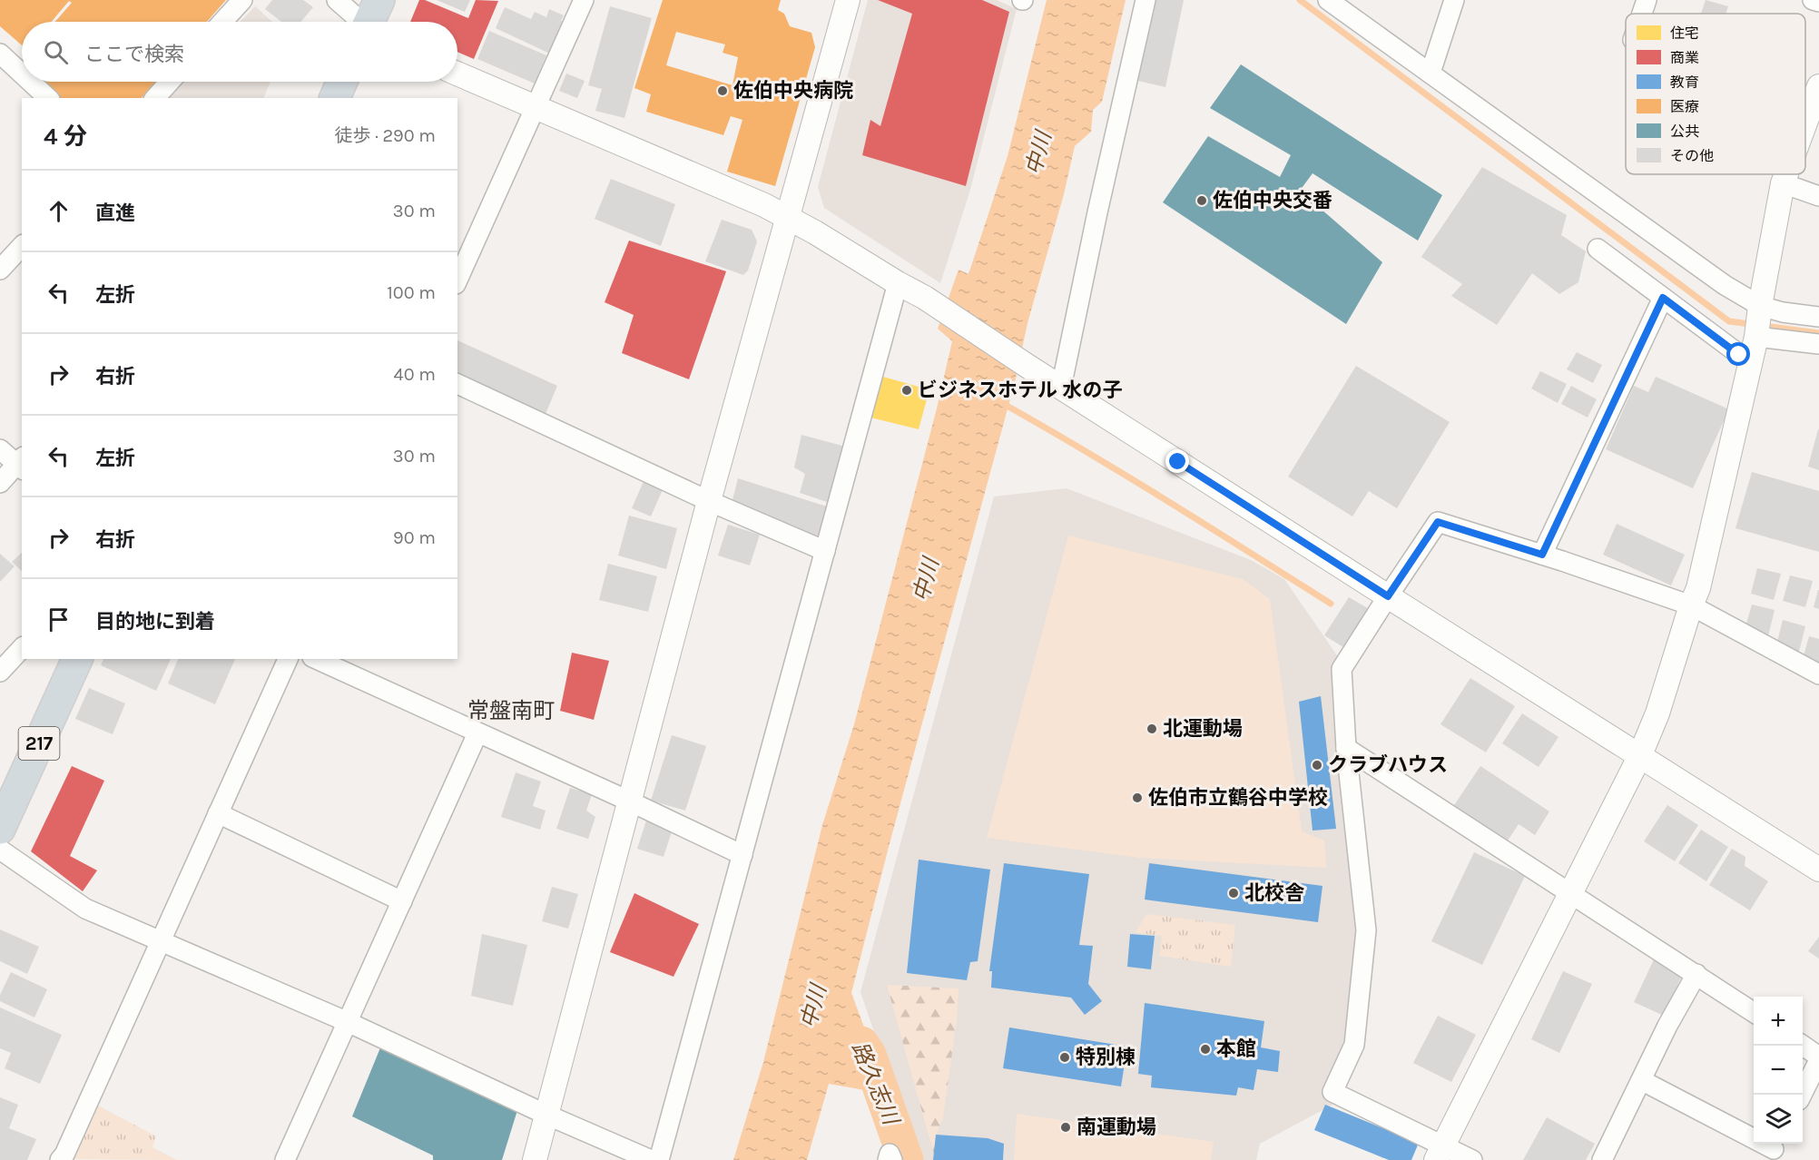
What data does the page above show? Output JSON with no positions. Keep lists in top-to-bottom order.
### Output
{
  "streets": {
    "highway": ["217"]
  },
  "districts": ["常盤南町"],
  "water": ["中川", "路久志川"],
  "places": [
    "佐伯中央病院",
    "佐伯中央交番",
    "ビジネスホテル 水の子",
    "北運動場",
    "クラブハウス",
    "佐伯市立鶴谷中学校",
    "北校舎",
    "本館",
    "特別棟",
    "南運動場"
  ],
  "legend": [
    "住宅",
    "商業",
    "教育",
    "医療",
    "公共",
    "その他"
  ],
  "page": {
    "search": "ここで検索",
    "heading": ["4 分", "徒歩 · 290 m"],
    "list": [
      ["直進", "30 m"],
      ["左折", "100 m"],
      ["右折", "40 m"],
      ["左折", "30 m"],
      ["右折", "90 m"],
      "目的地に到着"
    ],
    "map_buttons": ["+", "−"]
  }
}
